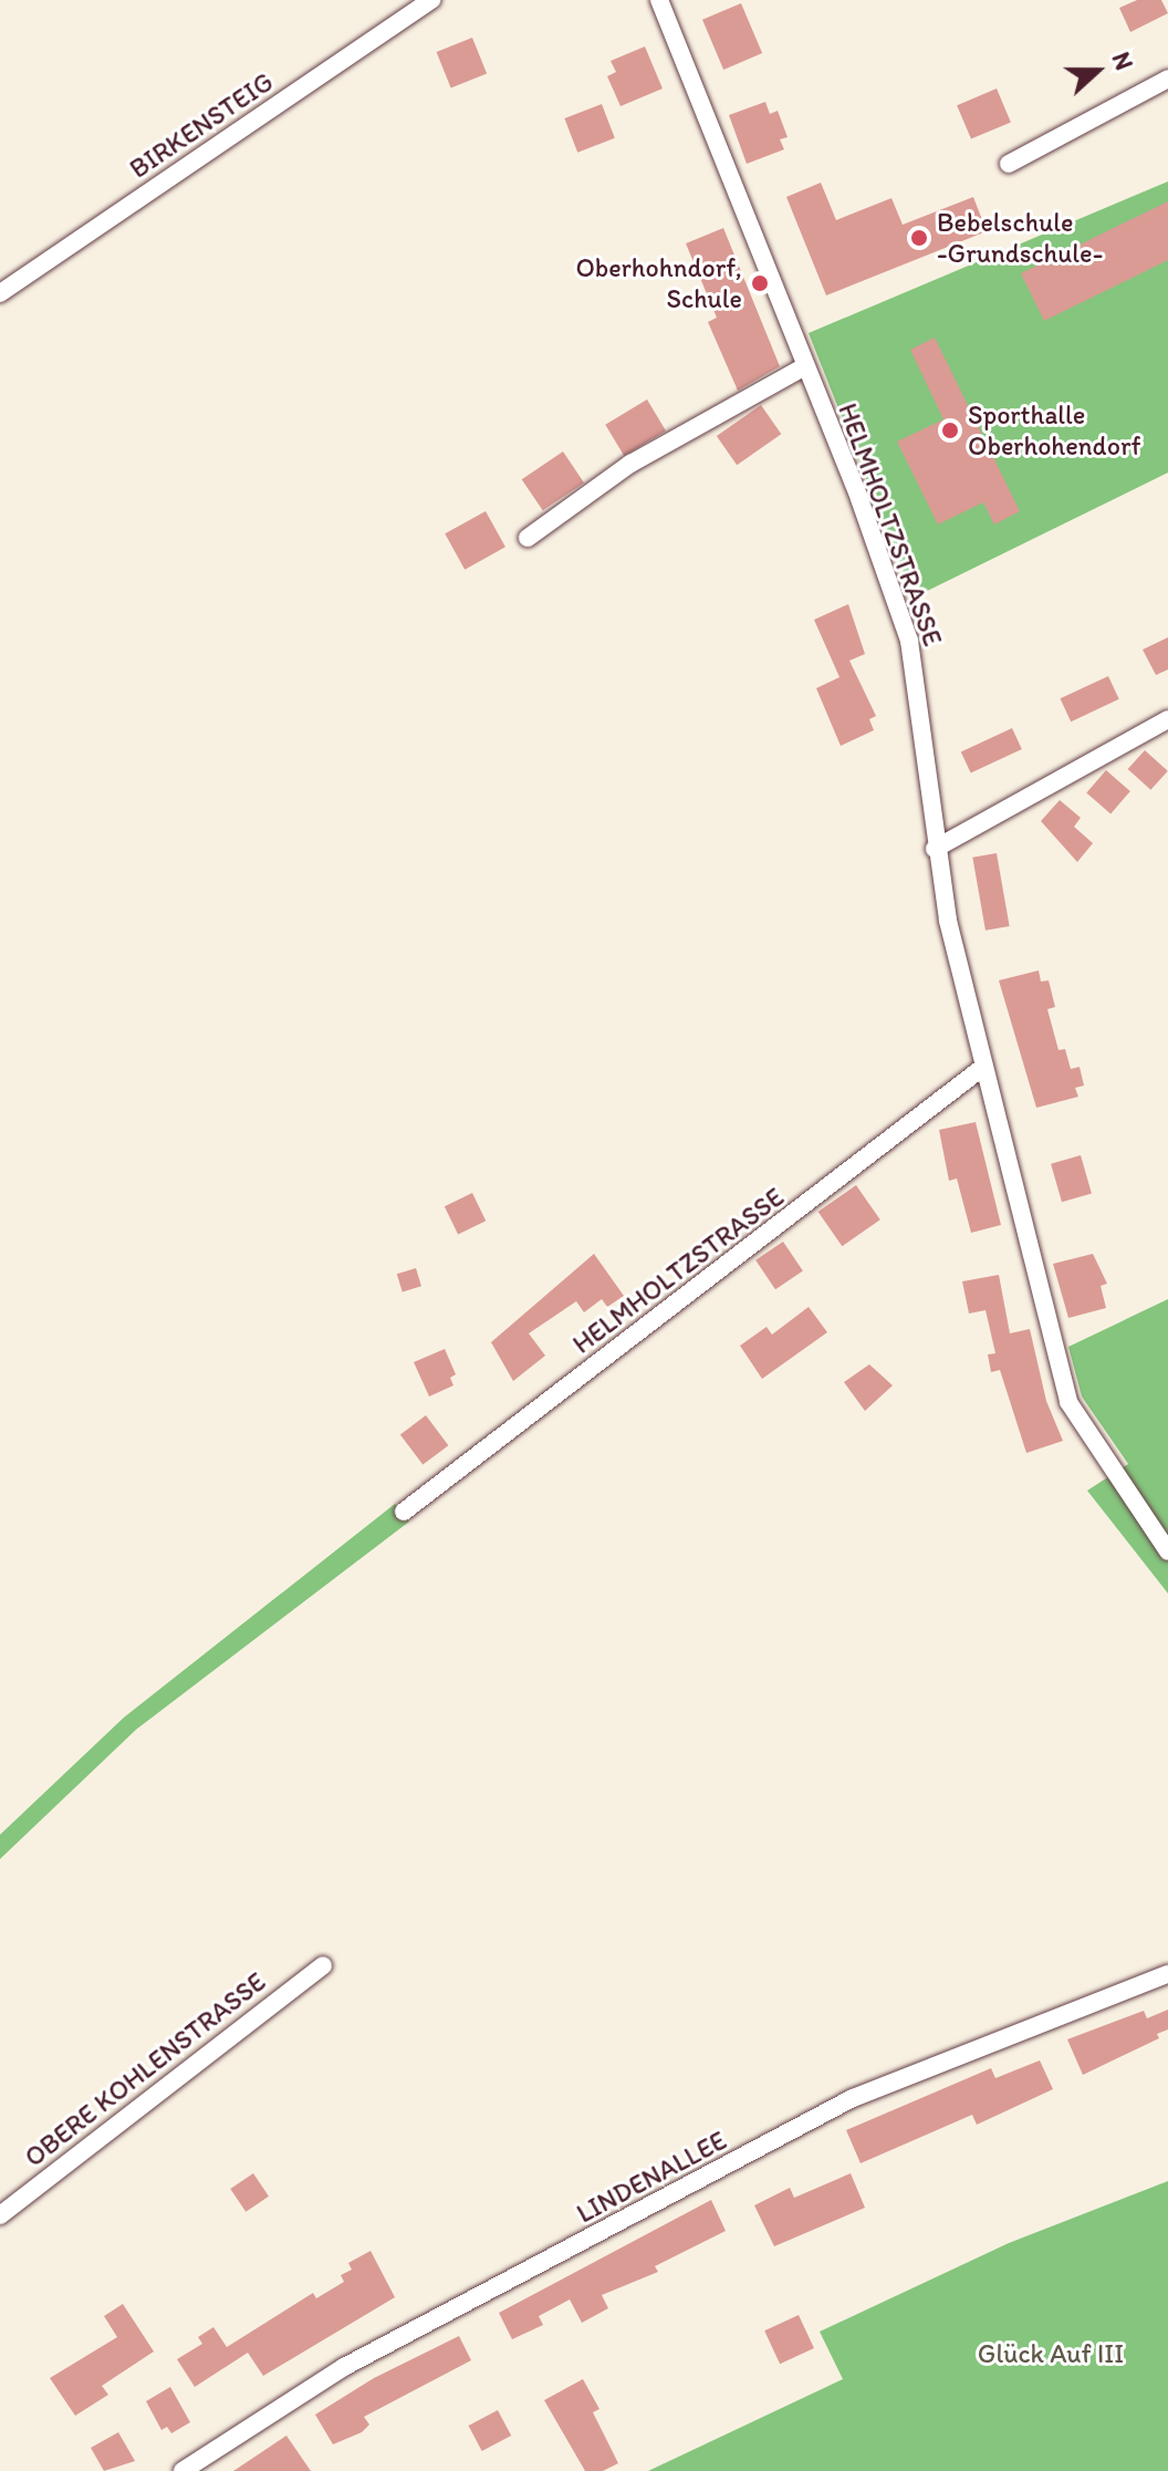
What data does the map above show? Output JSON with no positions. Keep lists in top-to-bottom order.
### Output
{
  "streets": {
    "street": [
      "BIRKENSTEIG",
      "HELMHOLTZSTRASSE",
      "OBERE KOHLENSTRASSE",
      "LINDENALLEE"
    ]
  },
  "parks": ["Glück Auf III"],
  "places": ["Bebelschule -Grundschule-", "Oberhohndorf, Schule", "Sporthalle Oberhohendorf"],
  "north": "right"
}
